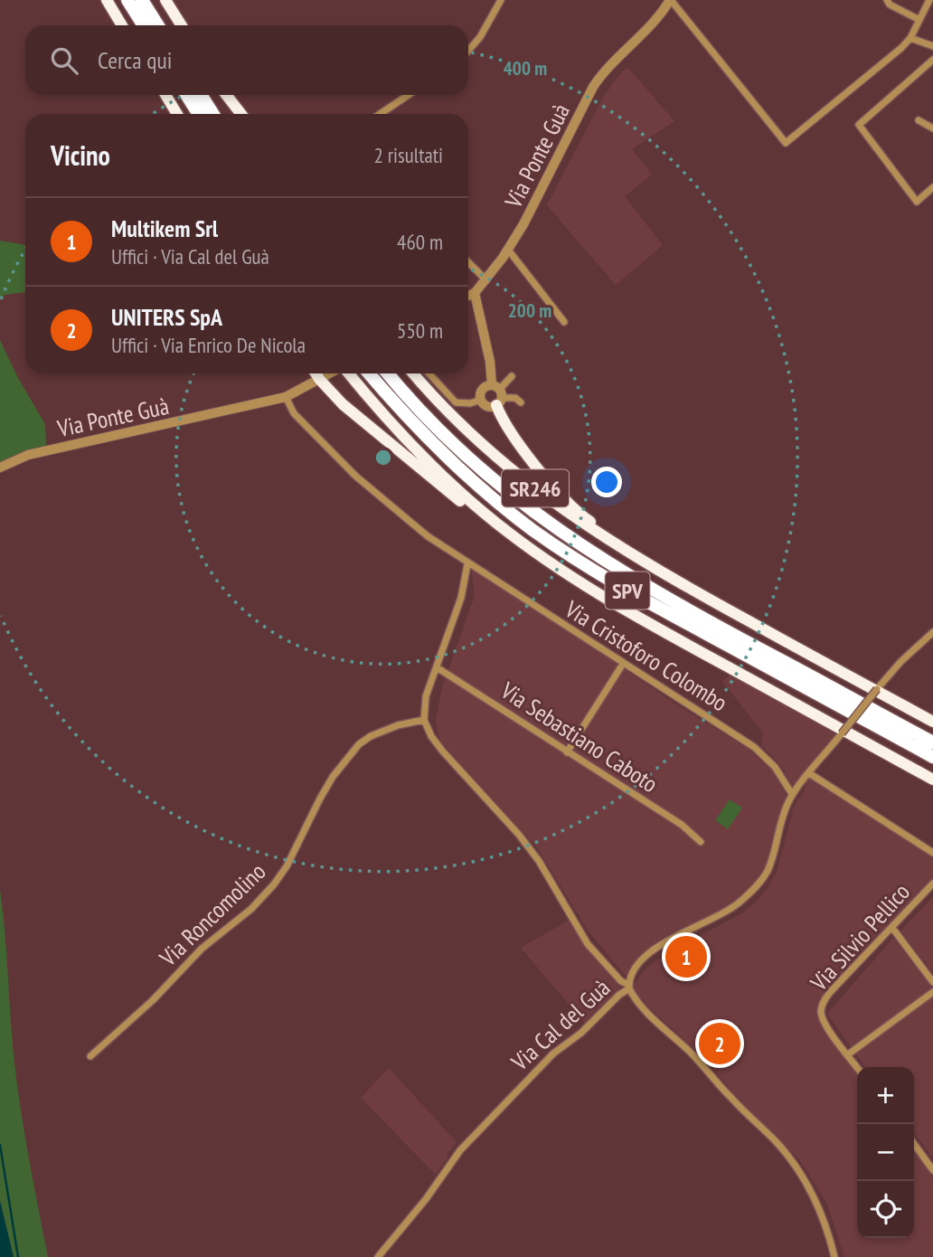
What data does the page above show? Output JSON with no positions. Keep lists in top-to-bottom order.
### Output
{
  "streets": {
    "highway": ["SR246", "SPV"],
    "street": [
      "Via Ponte Guà",
      "Via Cristoforo Colombo",
      "Via Sebastiano Caboto",
      "Via Roncomolino",
      "Via Silvio Pellico",
      "Via Cal del Guà"
    ]
  },
  "crossings": [
    ["Via Ponte Guà", "Via Cristoforo Colombo"],
    ["Via Cristoforo Colombo", "Via Cal del Guà"]
  ],
  "page": {
    "search": "Cerca qui",
    "heading": ["Vicino", "2 risultati"],
    "list": [
      {
        "mark": "1",
        "name": "Multikem Srl",
        "note": "Uffici · Via Cal del Guà",
        "value": "460 m"
      },
      {
        "mark": "2",
        "name": "UNITERS SpA",
        "note": "Uffici · Via Enrico De Nicola",
        "value": "550 m"
      }
    ],
    "pins": ["1", "2"],
    "map_buttons": ["+", "−"]
  },
  "rings": ["400 m", "200 m"]
}
